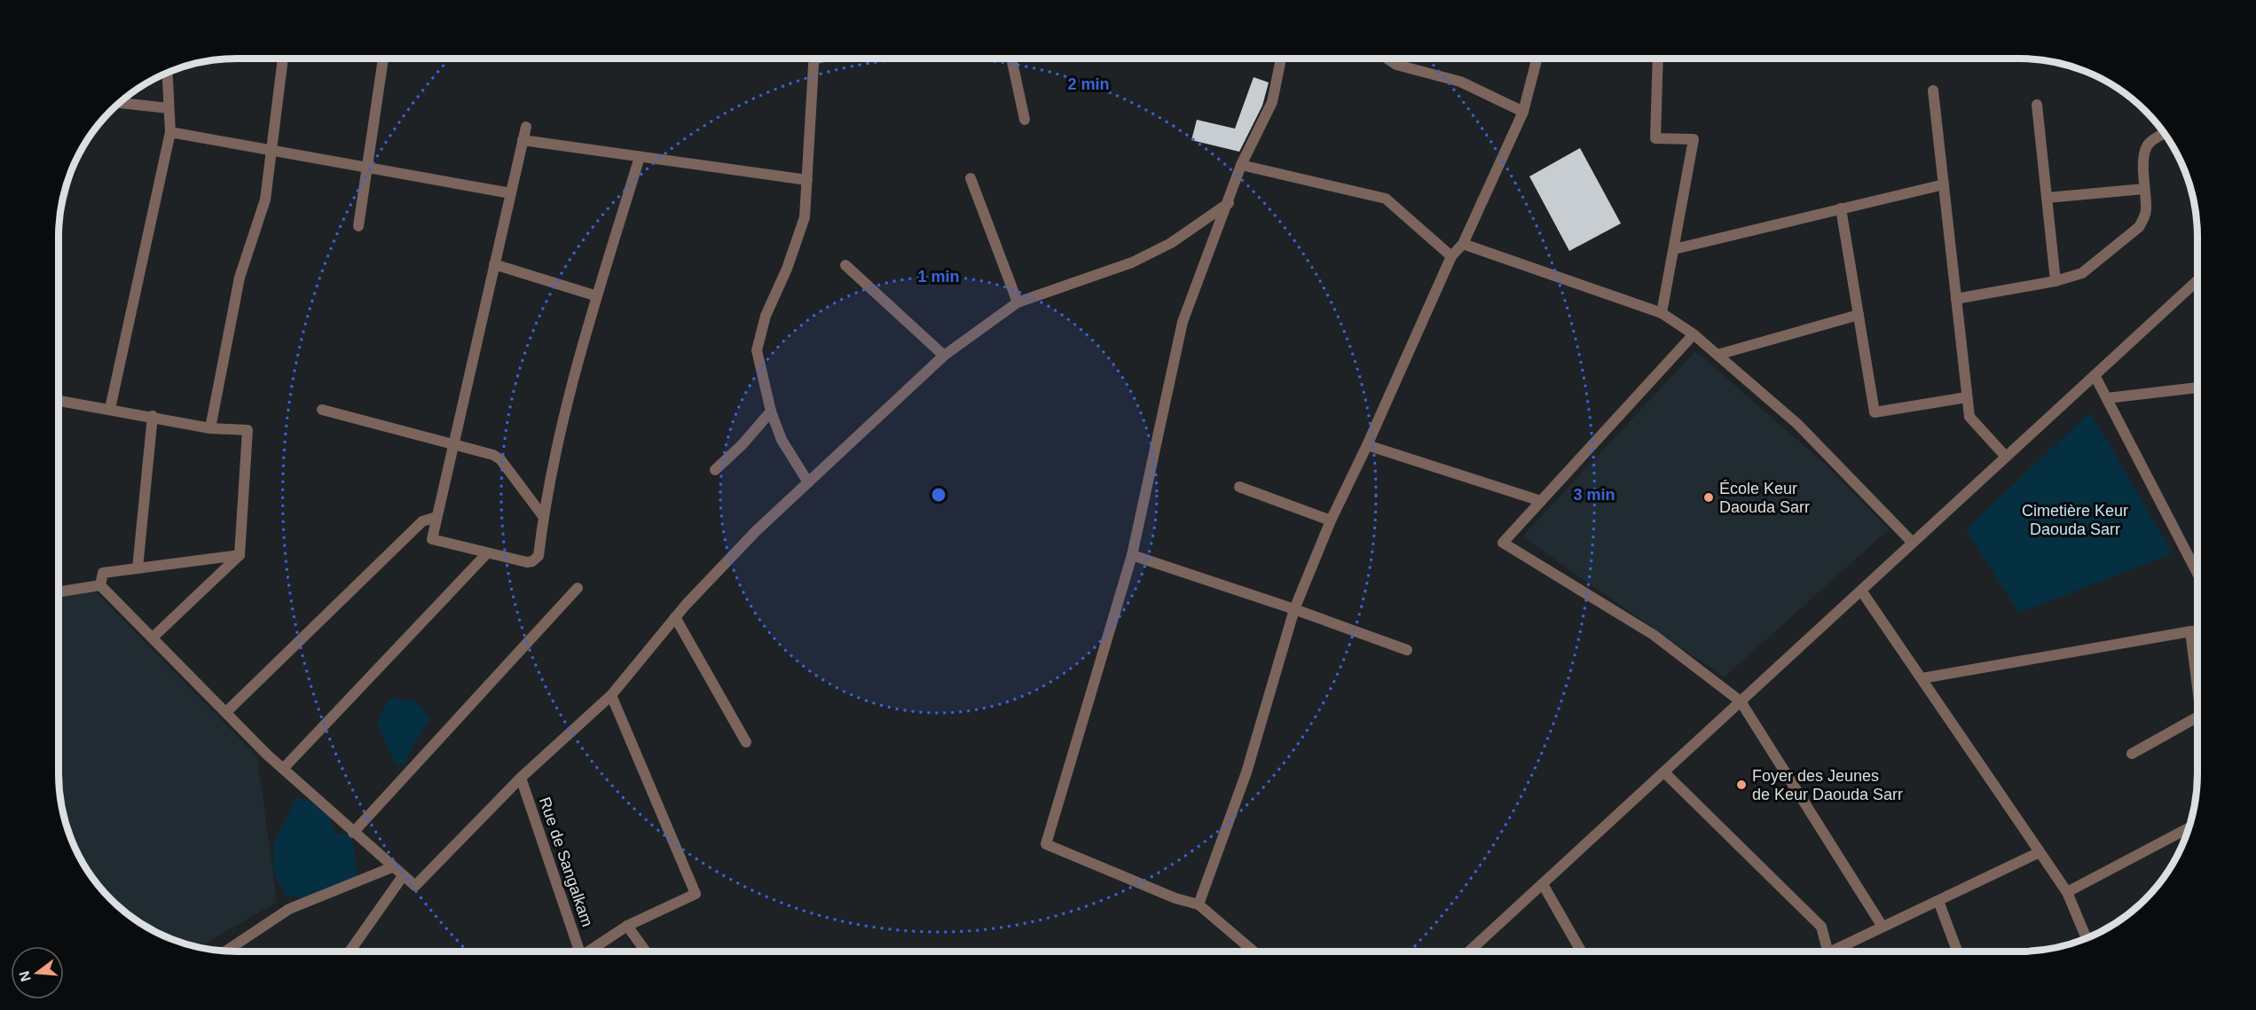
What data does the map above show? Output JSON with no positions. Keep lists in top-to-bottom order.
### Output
{
  "streets": {
    "street": ["Rue de Sangalkam"]
  },
  "parks": ["Cimetière Keur Daouda Sarr"],
  "places": ["École Keur Daouda Sarr", "Foyer des Jeunes de Keur Daouda Sarr"],
  "north": "left",
  "rings": ["2 min", "1 min", "3 min"]
}
